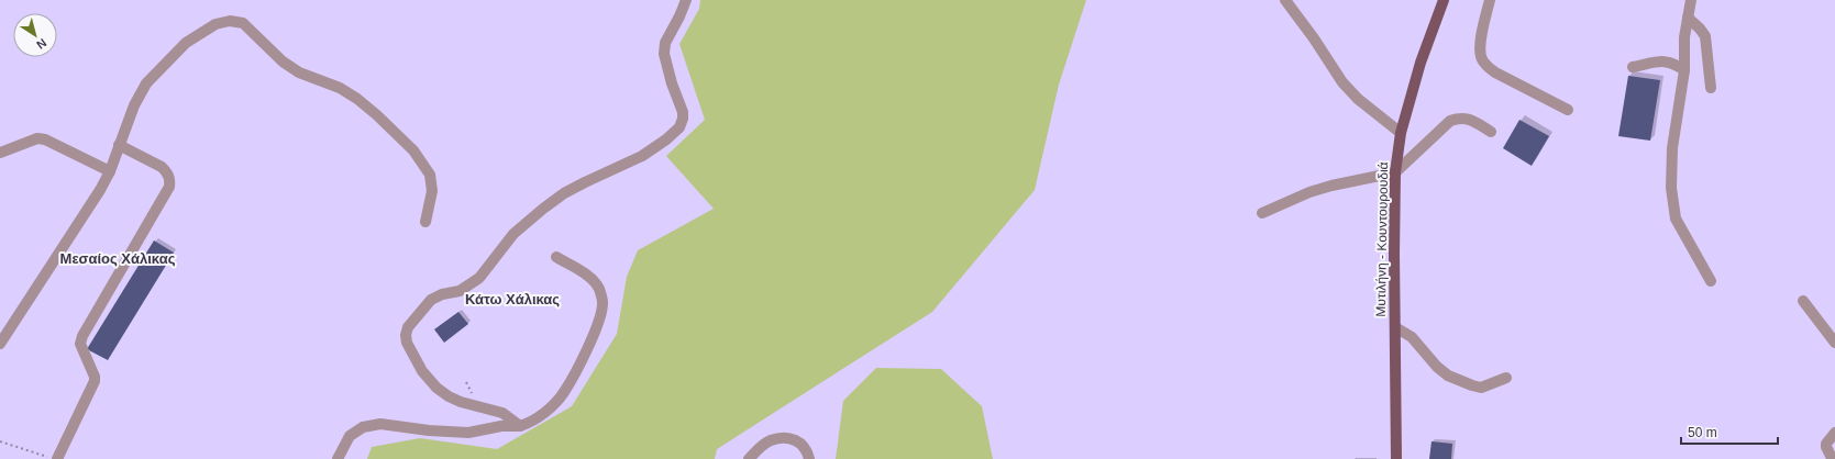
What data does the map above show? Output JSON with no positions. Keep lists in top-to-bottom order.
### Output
{
  "streets": {
    "main road": ["Μυτιλήνη - Κουντουρουδιά"]
  },
  "districts": ["Μεσαίος Χάλικας", "Κάτω Χάλικας"],
  "scale_bar": "50 m",
  "north": "bottom right"
}
